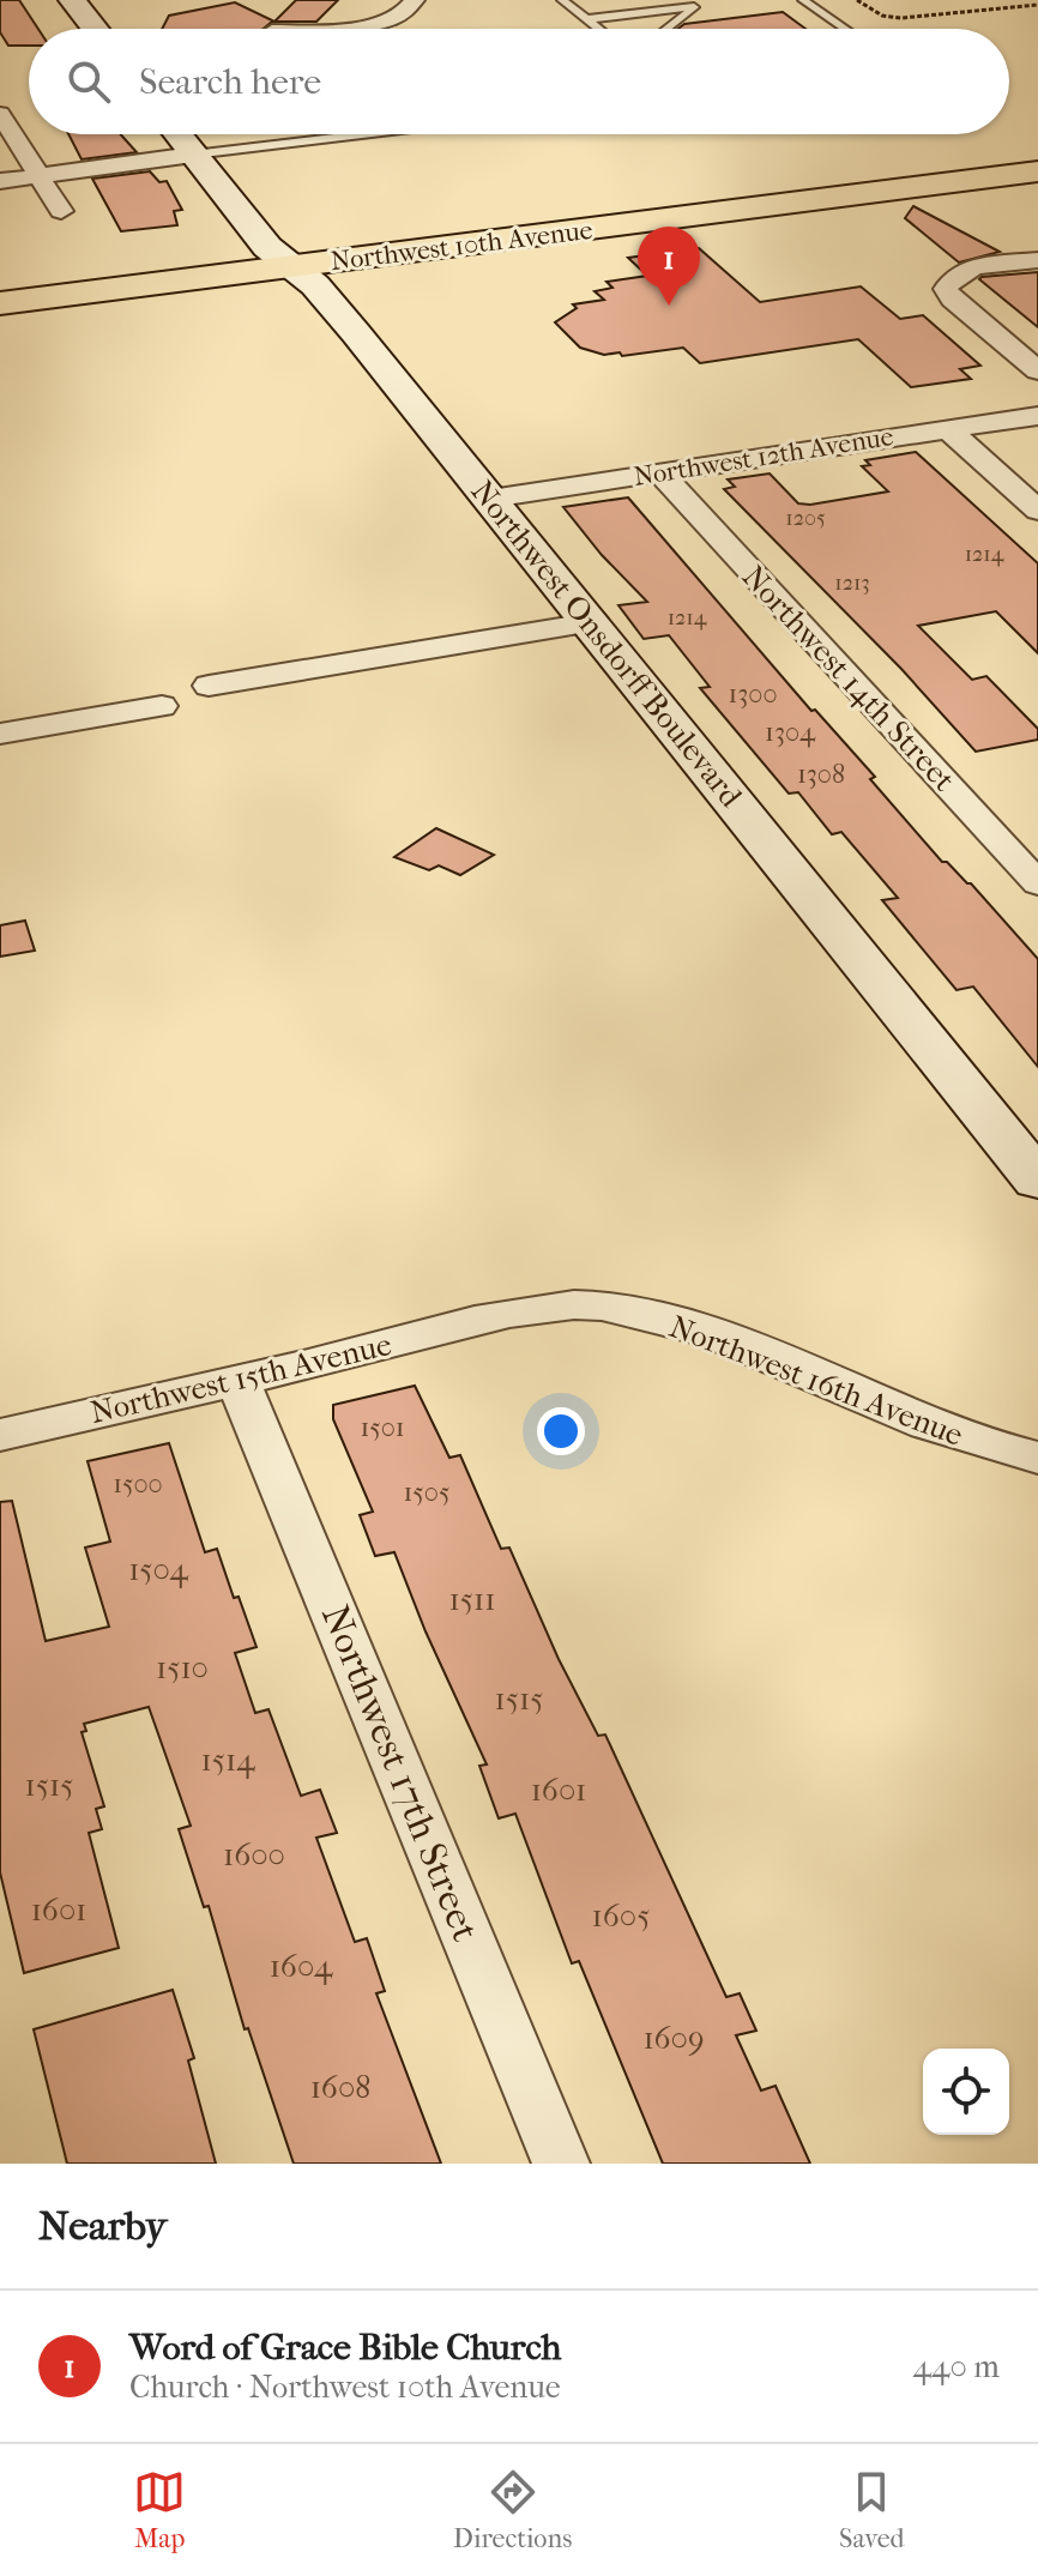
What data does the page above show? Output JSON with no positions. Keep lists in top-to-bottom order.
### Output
{
  "streets": {
    "main road": ["Northwest 10th Avenue"],
    "street": [
      "Northwest 12th Avenue",
      "Northwest Onsdorff Boulevard",
      "Northwest 14th Street",
      "Northwest 15th Avenue",
      "Northwest 16th Avenue",
      "Northwest 17th Street"
    ]
  },
  "crossings": [
    ["Northwest 10th Avenue", "Northwest Onsdorff Boulevard"],
    ["Northwest 12th Avenue", "Northwest Onsdorff Boulevard"],
    ["Northwest 12th Avenue", "Northwest 14th Street"],
    ["Northwest 15th Avenue", "Northwest 16th Avenue"],
    ["Northwest 15th Avenue", "Northwest 17th Street"]
  ],
  "house_numbers": [
    "1205",
    "1214",
    "1213",
    "1214",
    "1300",
    "1304",
    "1308",
    "1501",
    "1500",
    "1505",
    "1504",
    "1511",
    "1510",
    "1515",
    "1514",
    "1515",
    "1601",
    "1600",
    "1601",
    "1605",
    "1604",
    "1609",
    "1608"
  ],
  "page": {
    "search": "Search here",
    "pins": "1",
    "heading": "Nearby",
    "list": [
      {
        "mark": "1",
        "name": "Word of Grace Bible Church",
        "note": "Church · Northwest 10th Avenue",
        "value": "440 m"
      }
    ],
    "nav": ["Map", "Directions", "Saved"]
  }
}
